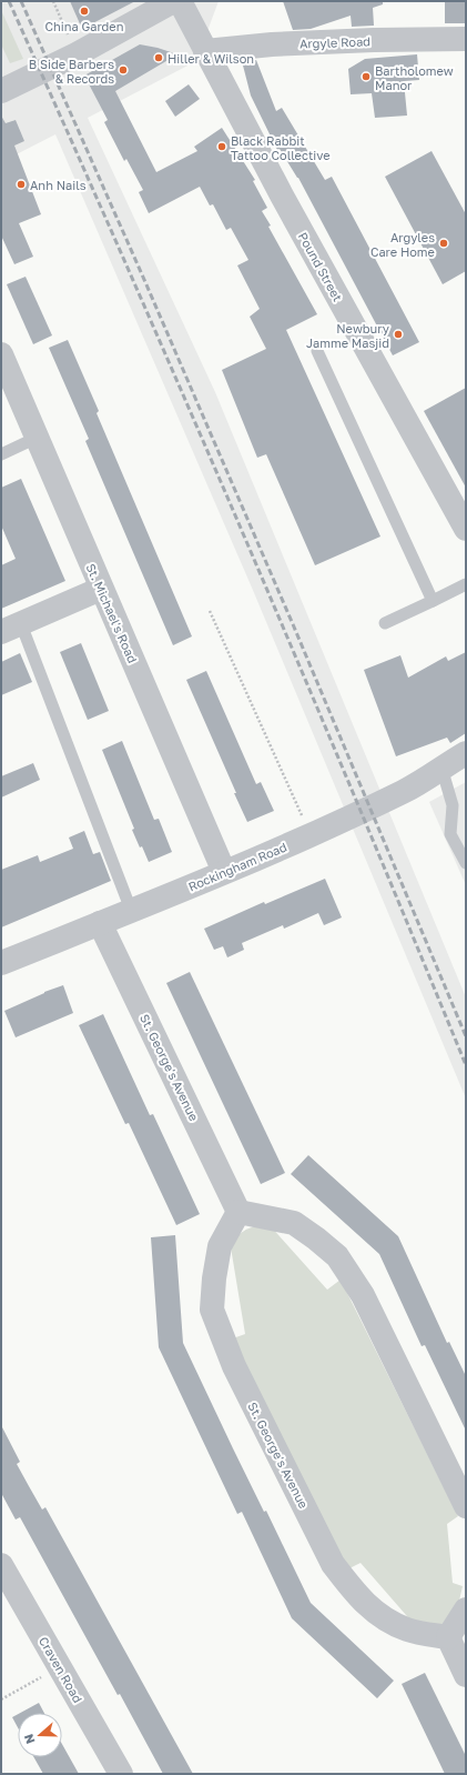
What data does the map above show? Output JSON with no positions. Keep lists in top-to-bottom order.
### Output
{
  "streets": {
    "street": [
      "Argyle Road",
      "Pound Street",
      "St. Michael's Road",
      "Rockingham Road",
      "St. George's Avenue",
      "Craven Road"
    ]
  },
  "crossings": [
    ["Argyle Road", "Pound Street"],
    ["St. Michael's Road", "Rockingham Road"],
    ["Rockingham Road", "St. George's Avenue"]
  ],
  "places": [
    "China Garden",
    "Hiller & Wilson",
    "B Side Barbers & Records",
    "Bartholomew Manor",
    "Black Rabbit Tattoo Collective",
    "Anh Nails",
    "Argyles Care Home",
    "Newbury Jamme Masjid"
  ],
  "north": "left"
}
